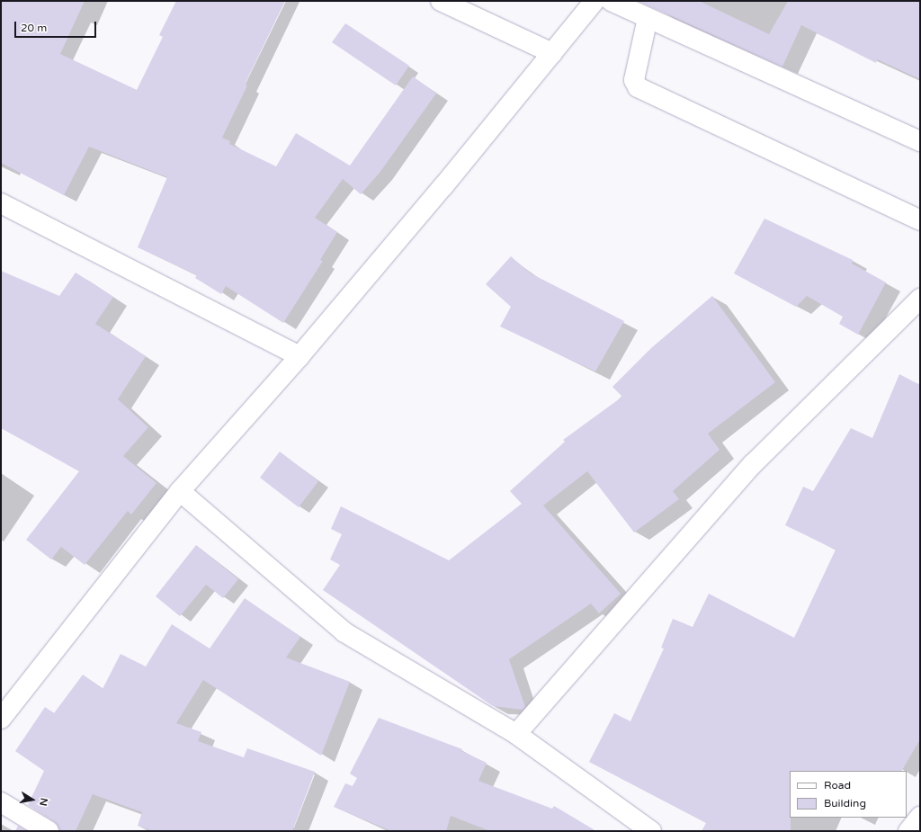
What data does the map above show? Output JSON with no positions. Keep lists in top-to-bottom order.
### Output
{
  "legend": ["Road", "Building"],
  "scale_bar": "20 m",
  "north": "right"
}
